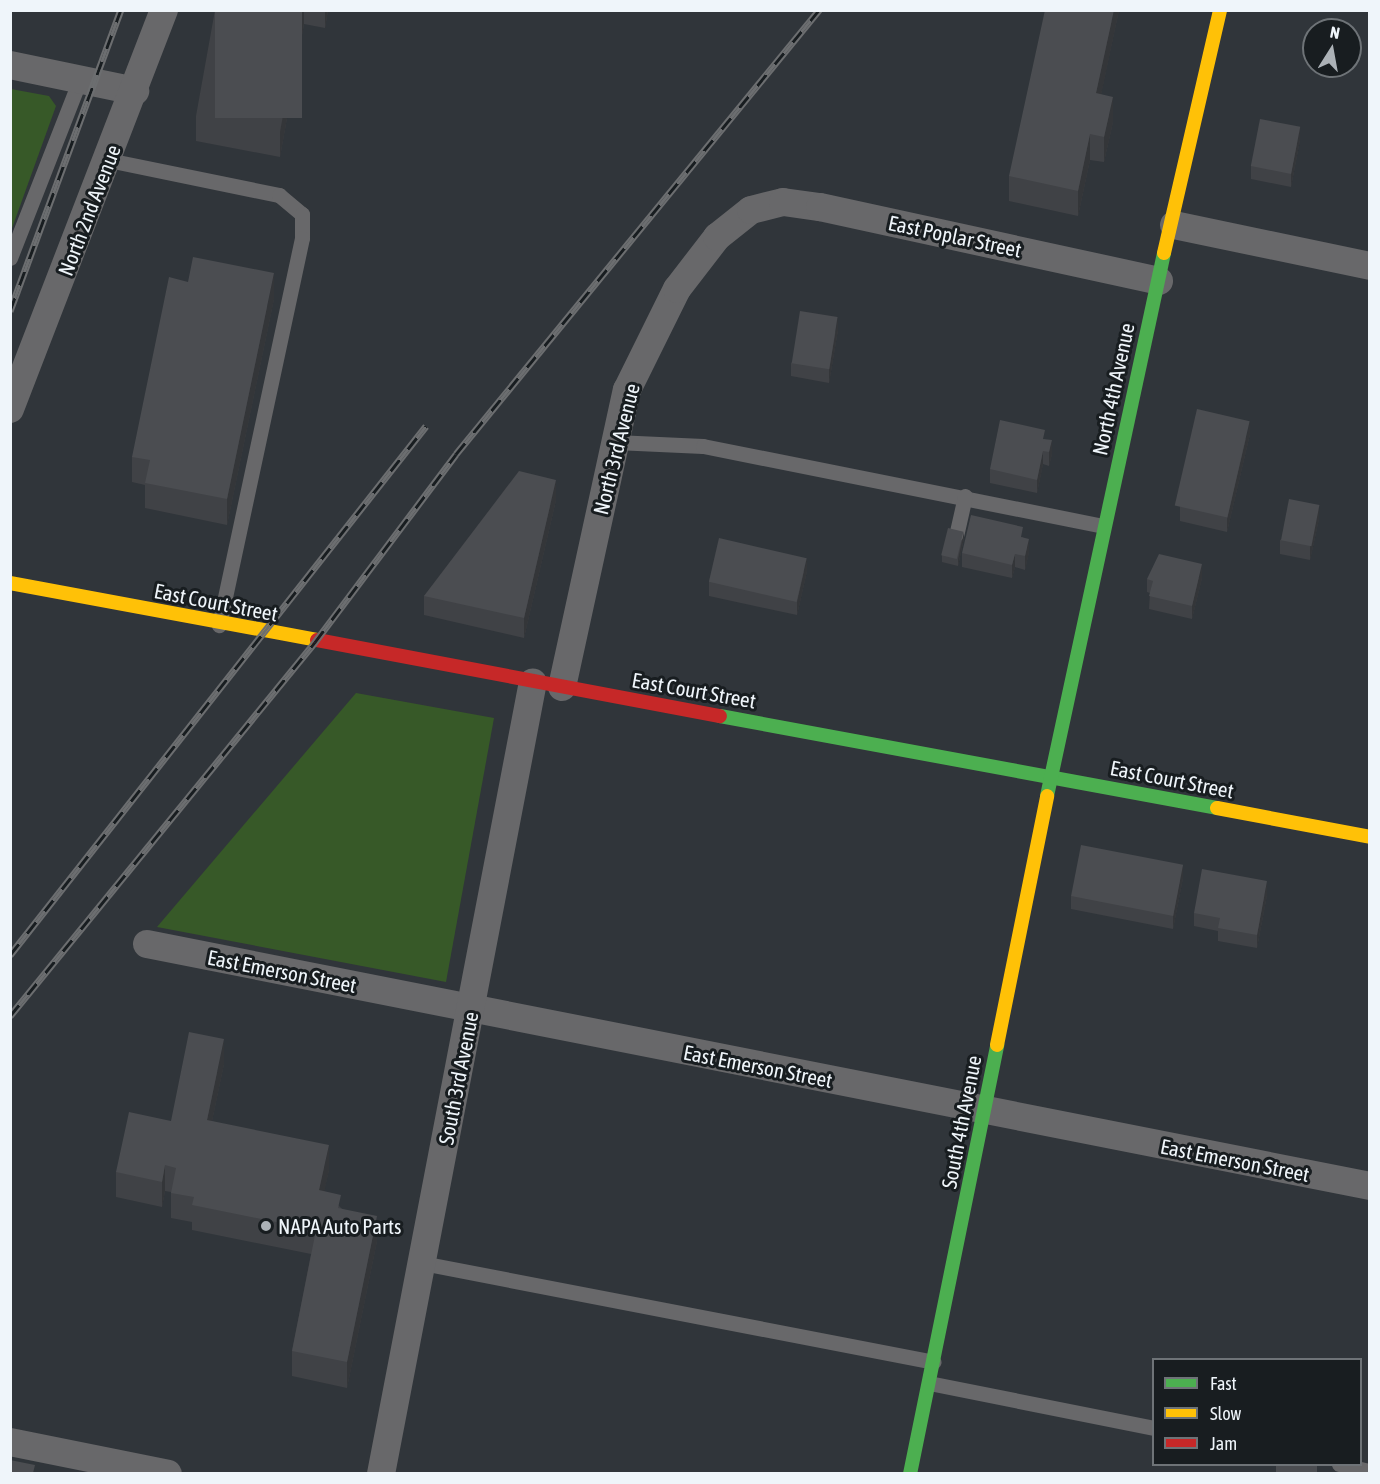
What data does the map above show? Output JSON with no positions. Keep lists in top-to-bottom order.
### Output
{
  "streets": {
    "street": [
      "North 2nd Avenue",
      "East Poplar Street",
      "North 4th Avenue",
      "North 3rd Avenue",
      "East Court Street",
      "East Emerson Street",
      "South 3rd Avenue",
      "South 4th Avenue"
    ]
  },
  "crossings": [
    ["East Poplar Street", "North 4th Avenue"],
    ["East Poplar Street", "North 3rd Avenue"],
    ["North 4th Avenue", "East Court Street"],
    ["North 4th Avenue", "South 4th Avenue"],
    ["North 3rd Avenue", "East Court Street"],
    ["East Court Street", "South 3rd Avenue"],
    ["East Court Street", "South 4th Avenue"],
    ["East Emerson Street", "South 3rd Avenue"],
    ["East Emerson Street", "South 4th Avenue"]
  ],
  "places": ["NAPA Auto Parts"],
  "legend": ["Fast", "Slow", "Jam"],
  "north": "top"
}
